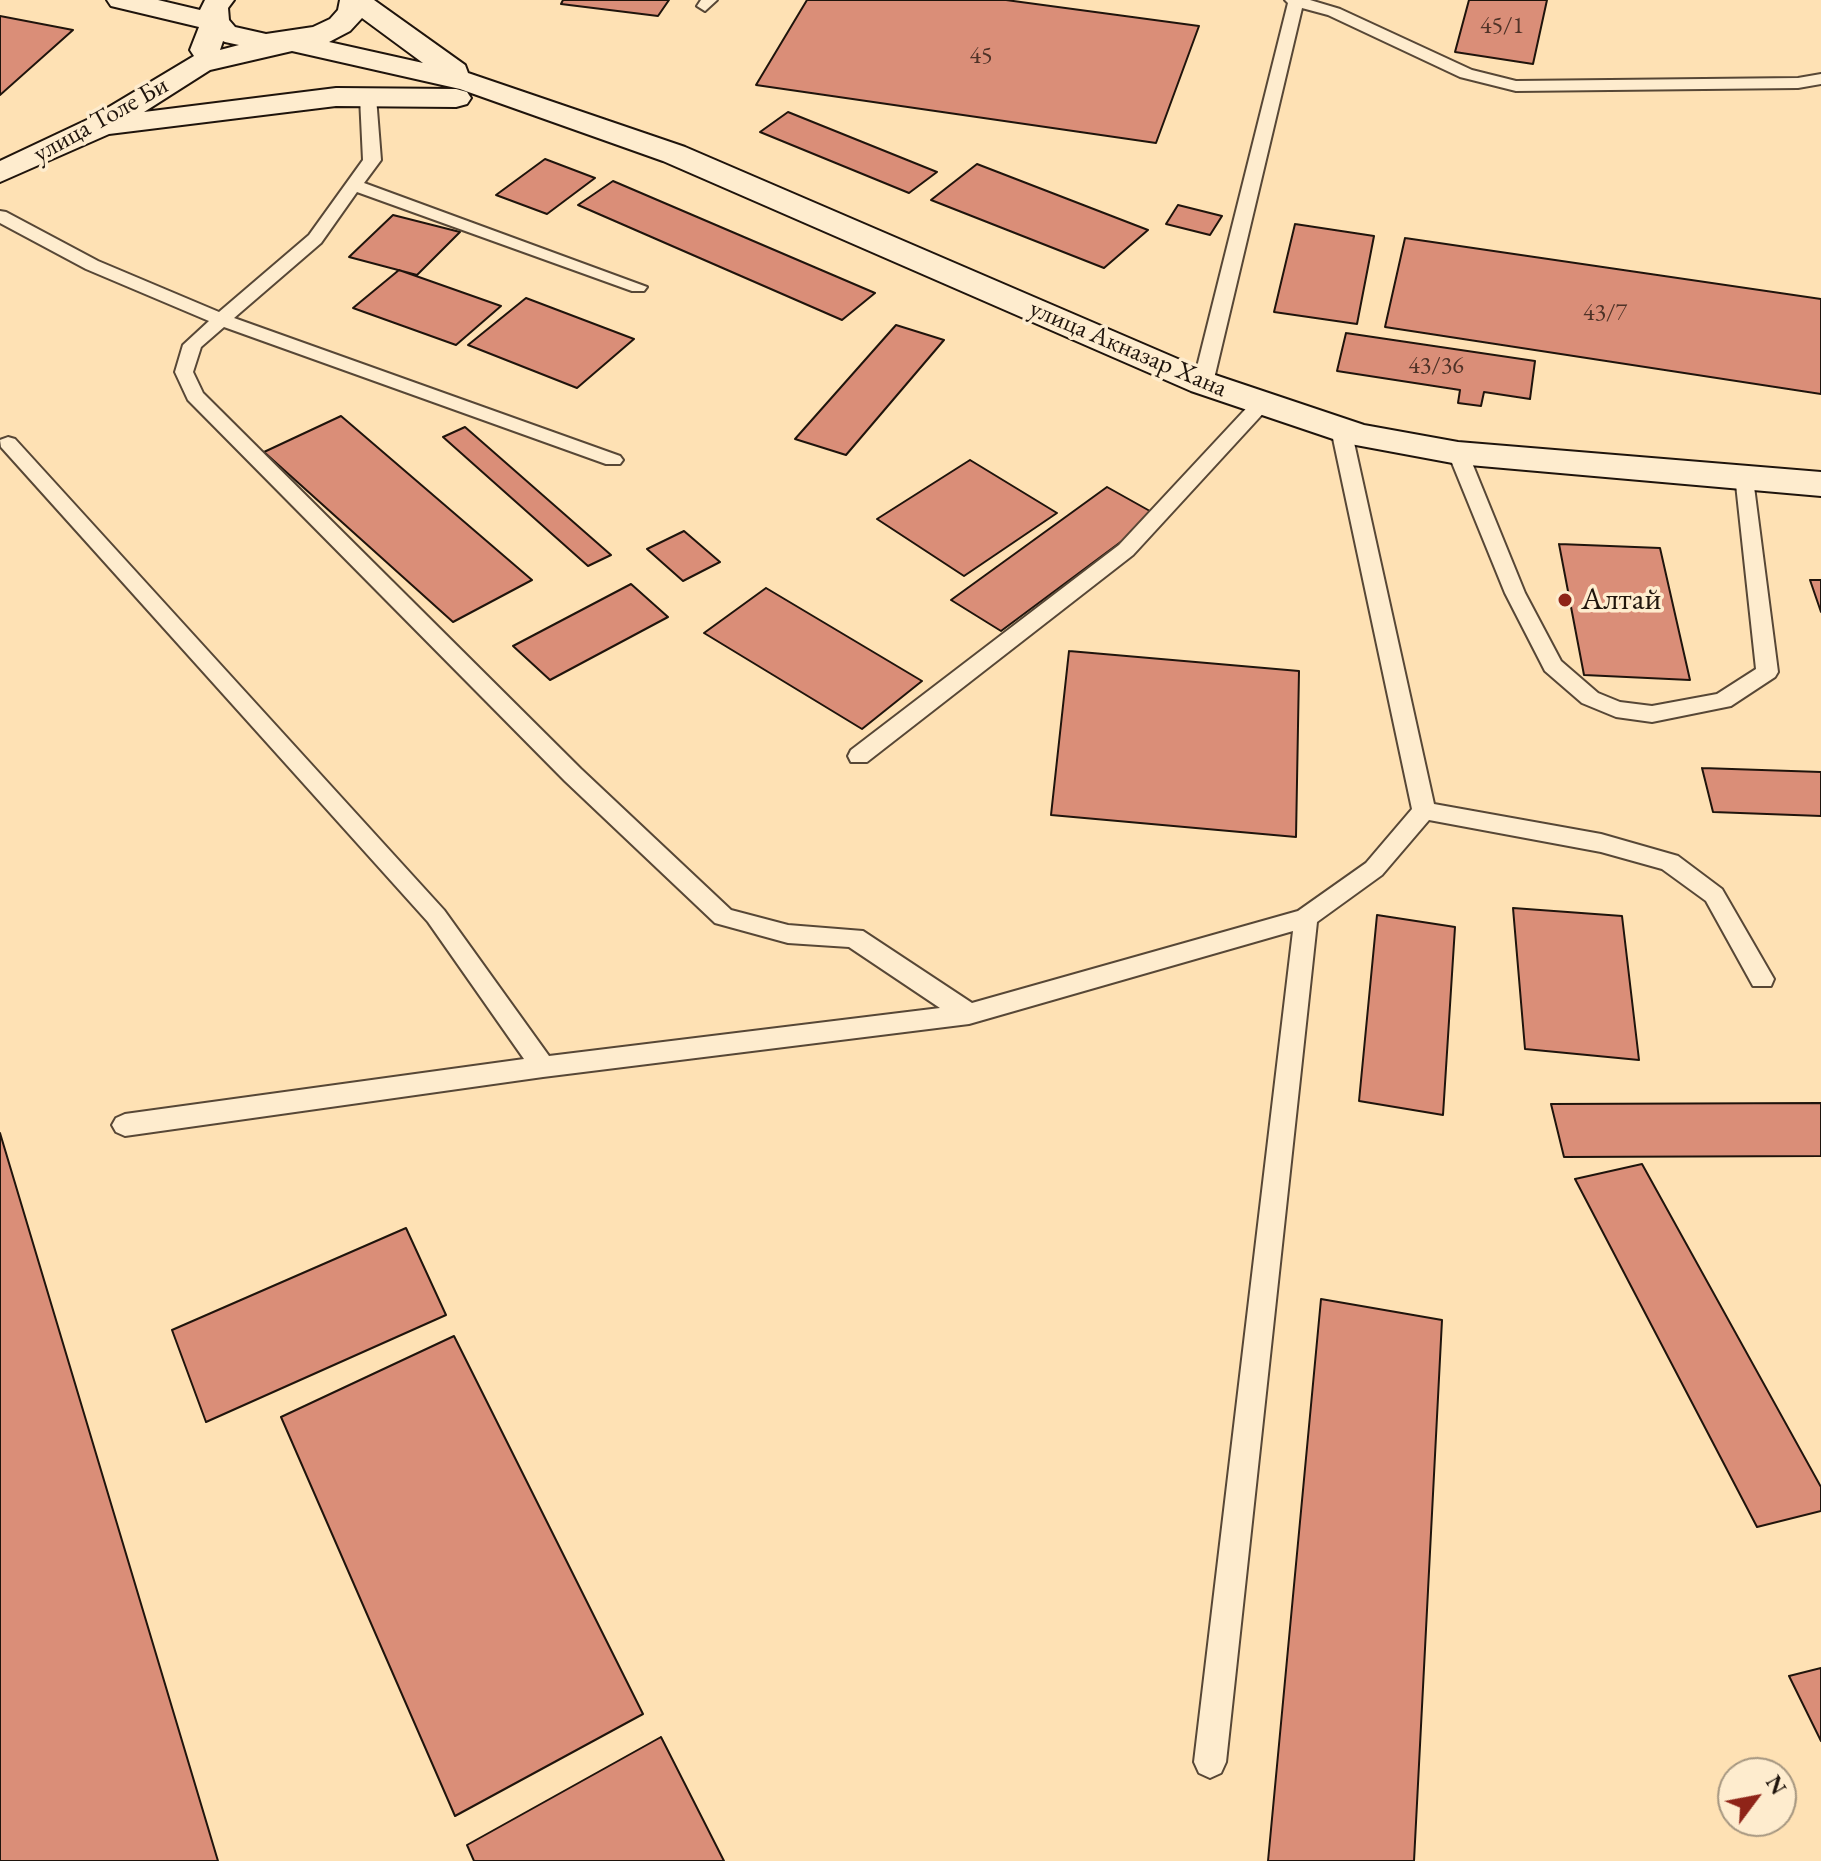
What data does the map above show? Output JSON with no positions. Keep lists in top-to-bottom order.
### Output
{
  "streets": {
    "main road": ["улица Толе Би", "улица Акназар Хана"]
  },
  "crossings": [
    ["улица Толе Би", "улица Акназар Хана"]
  ],
  "places": ["Алтай"],
  "house_numbers": [
    "45/1",
    "45",
    "43/7",
    "43/36"
  ],
  "north": "top right"
}
